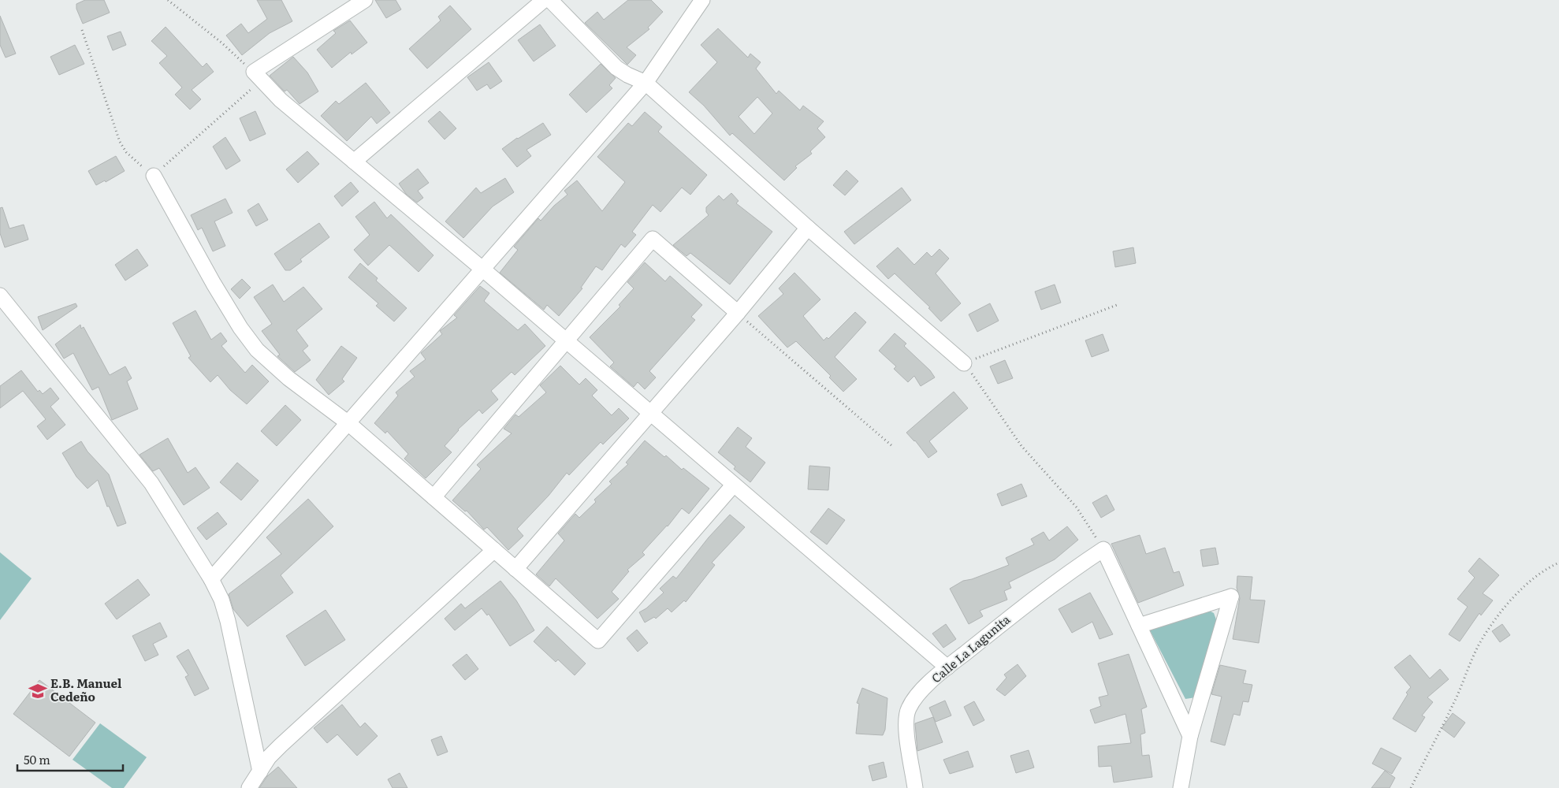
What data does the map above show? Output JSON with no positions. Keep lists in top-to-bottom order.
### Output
{
  "streets": {
    "street": ["Calle La Lagunita"]
  },
  "places": {
    "school or university": ["E.B. Manuel Cedeño"]
  },
  "scale_bar": "50 m"
}
